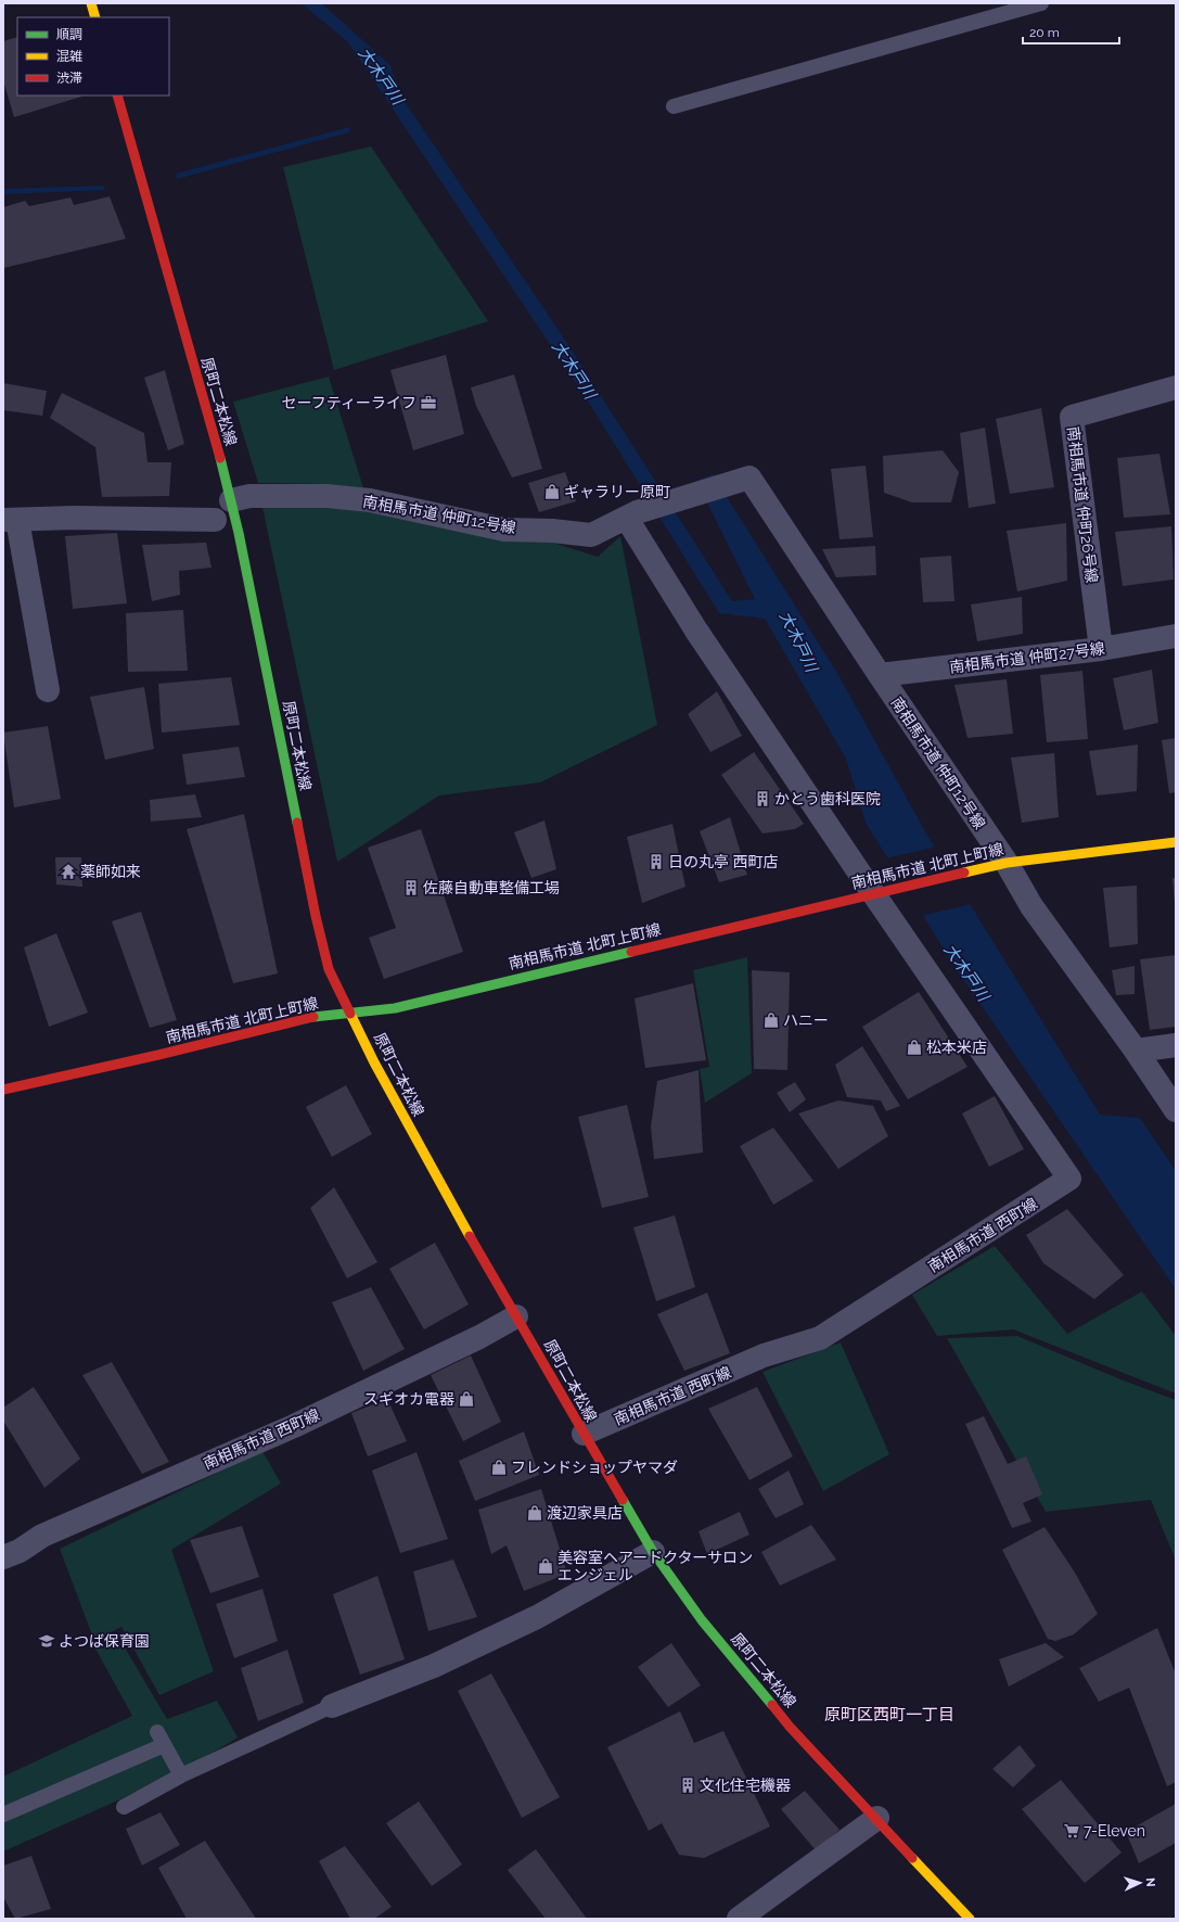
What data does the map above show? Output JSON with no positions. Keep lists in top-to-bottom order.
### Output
{
  "streets": {
    "main road": ["原町二本松線", "南相馬市道 北町上町線"],
    "street": [
      "南相馬市道 仲町26号線",
      "南相馬市道 仲町12号線",
      "南相馬市道 仲町27号線",
      "南相馬市道 西町線"
    ]
  },
  "crossings": [
    ["原町二本松線", "南相馬市道 仲町12号線"],
    ["原町二本松線", "南相馬市道 北町上町線"],
    ["原町二本松線", "南相馬市道 西町線"],
    ["南相馬市道 仲町26号線", "南相馬市道 仲町27号線"],
    ["南相馬市道 仲町12号線", "南相馬市道 仲町27号線"],
    ["南相馬市道 仲町12号線", "南相馬市道 北町上町線"],
    ["南相馬市道 北町上町線", "南相馬市道 西町線"]
  ],
  "districts": ["原町区西町一丁目"],
  "water": ["大木戸川"],
  "places": {
    "office": ["セーフティーライフ"],
    "shop": [
      "ギャラリー原町",
      "ハニー",
      "松本米店",
      "スギオカ電器",
      "フレンドショップヤマダ",
      "渡辺家具店",
      "美容室ヘアードクターサロン エンジェル"
    ],
    "building": [
      "かとう歯科医院",
      "日の丸亭 西町店",
      "佐藤自動車整備工場",
      "文化住宅機器"
    ],
    "temple": ["薬師如来"],
    "school or university": ["よつば保育園"],
    "supermarket": ["7-Eleven"]
  },
  "legend": ["順調", "混雑", "渋滞"],
  "scale_bar": "20 m",
  "north": "right"
}
